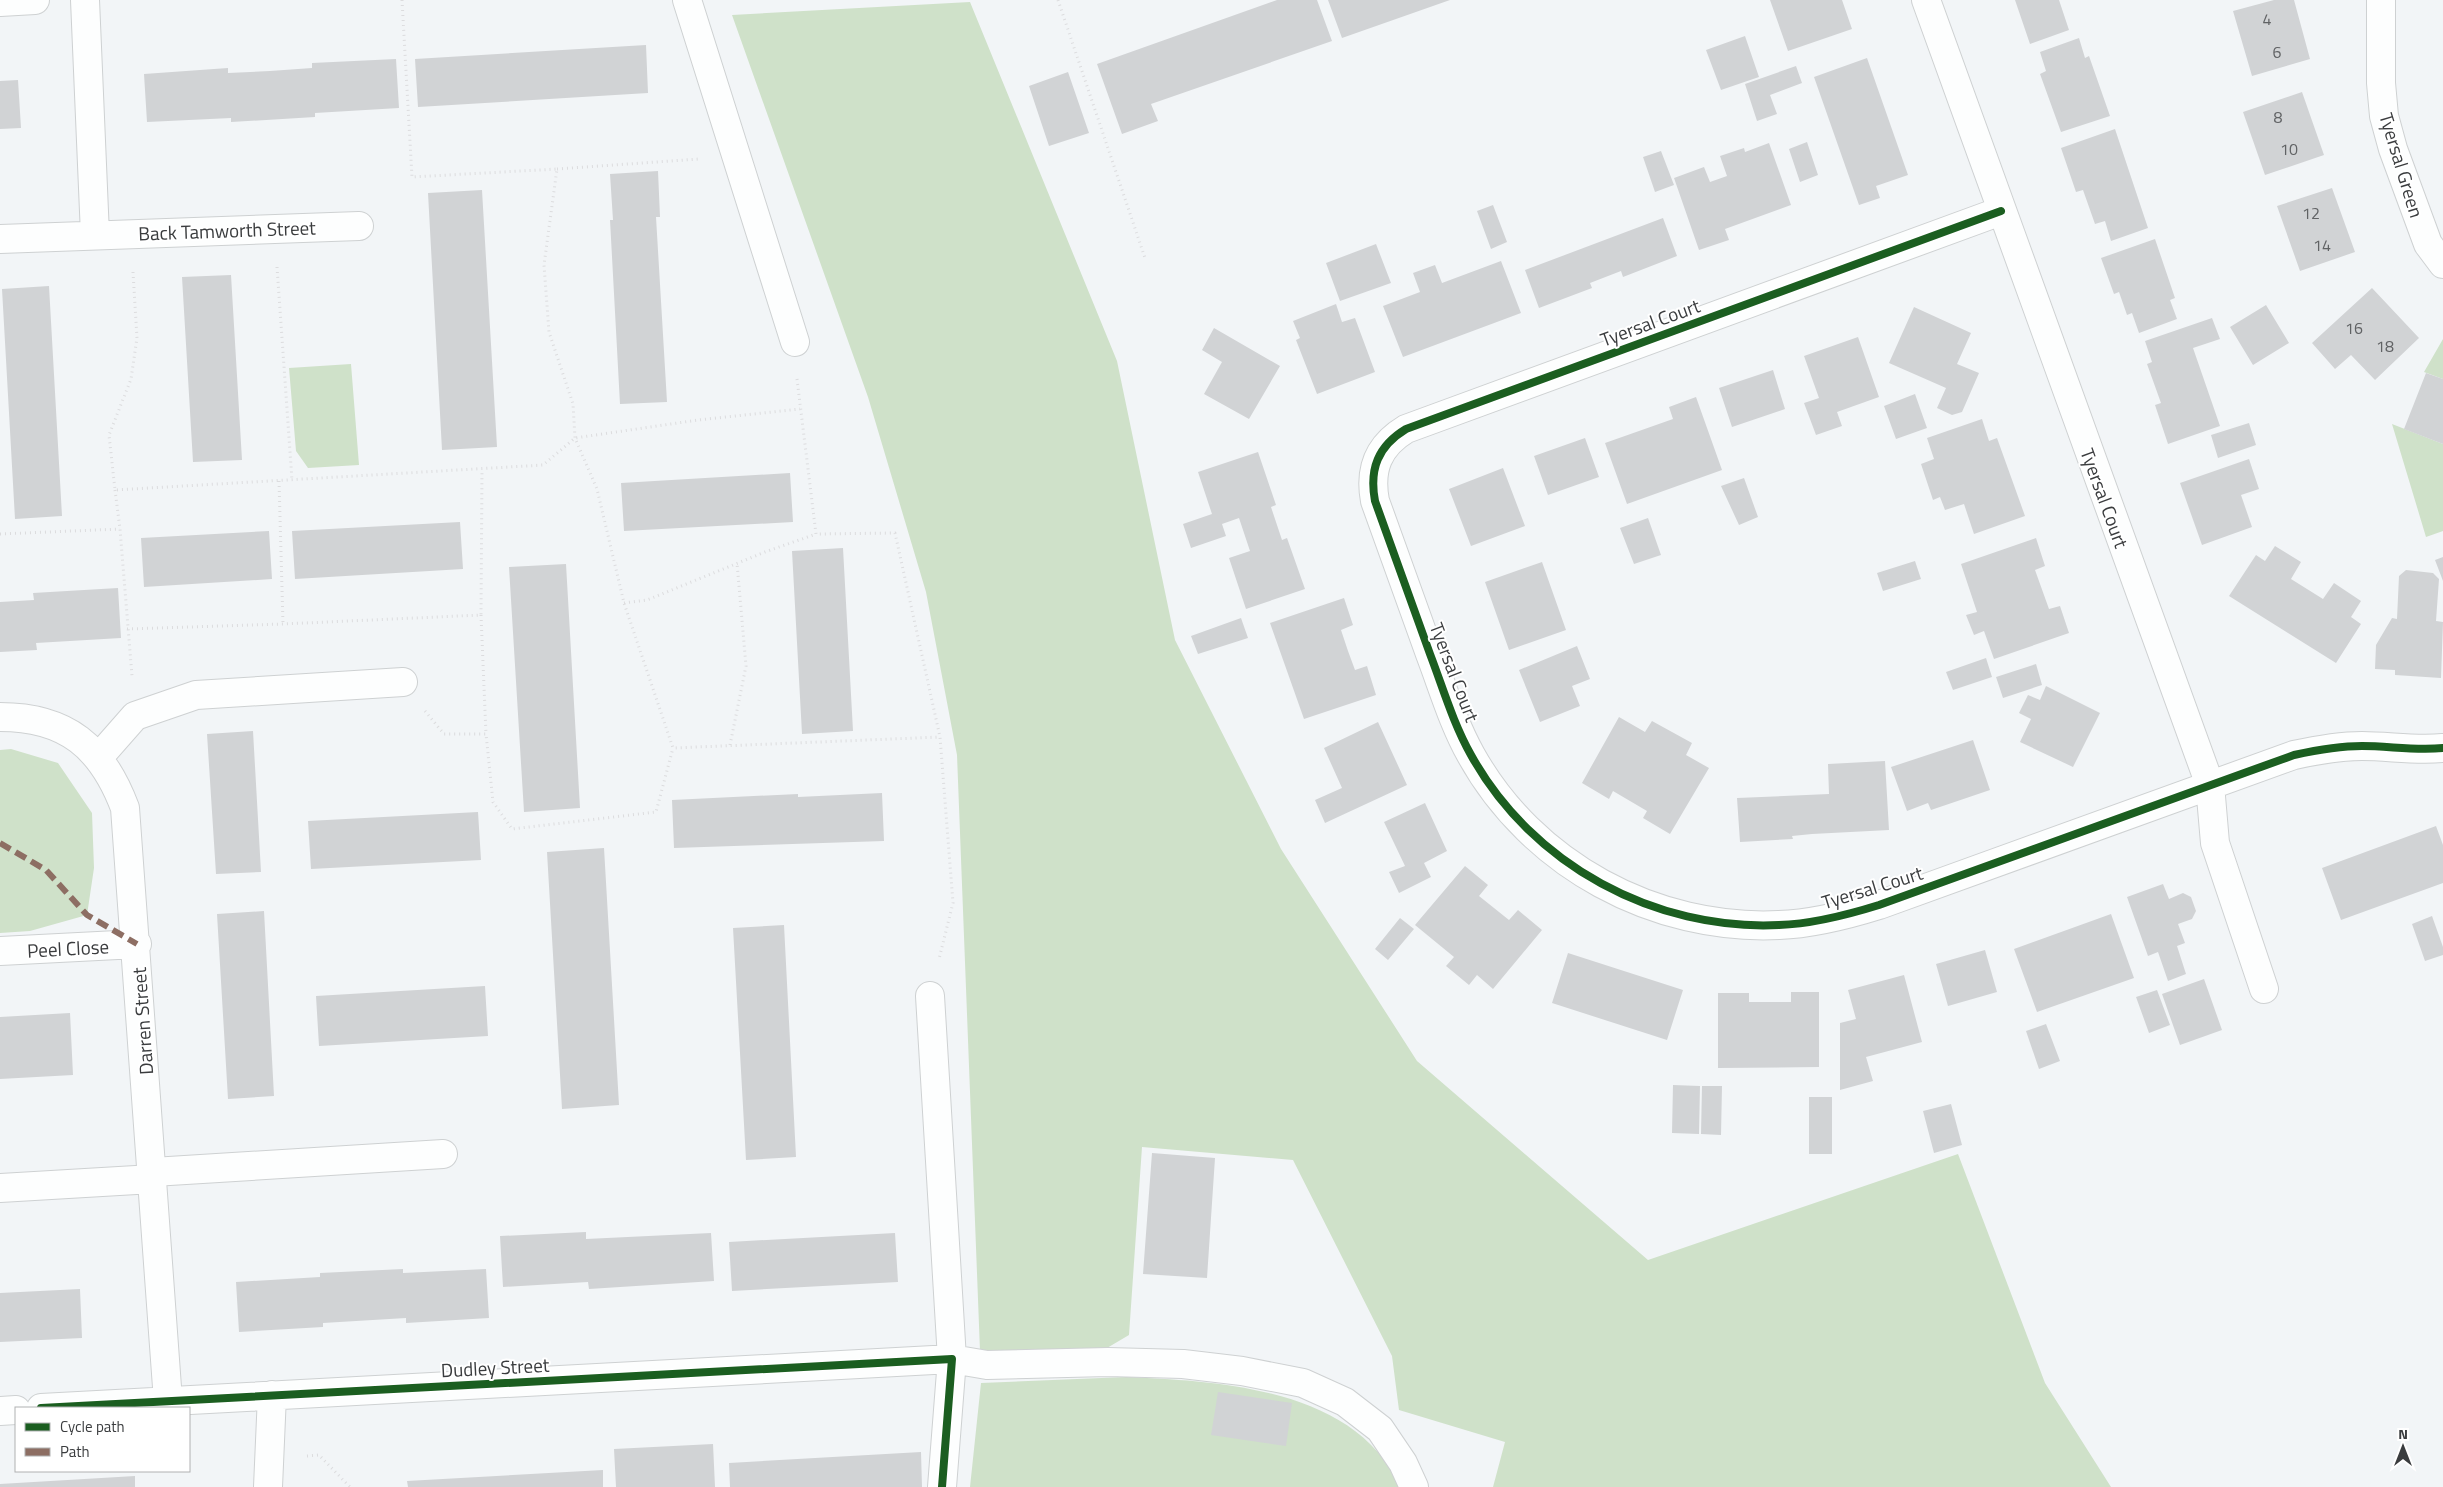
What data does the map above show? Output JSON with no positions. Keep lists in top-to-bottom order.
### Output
{
  "streets": {
    "street": [
      "Tyersal Green",
      "Back Tamworth Street",
      "Tyersal Court",
      "Peel Close",
      "Darren Street",
      "Dudley Street"
    ]
  },
  "crossings": [
    ["Peel Close", "Darren Street"],
    ["Darren Street", "Dudley Street"]
  ],
  "house_numbers": [
    "4",
    "6",
    "8",
    "10",
    "12",
    "14",
    "16",
    "18"
  ],
  "legend": ["Cycle path", "Path"],
  "north": "top"
}
